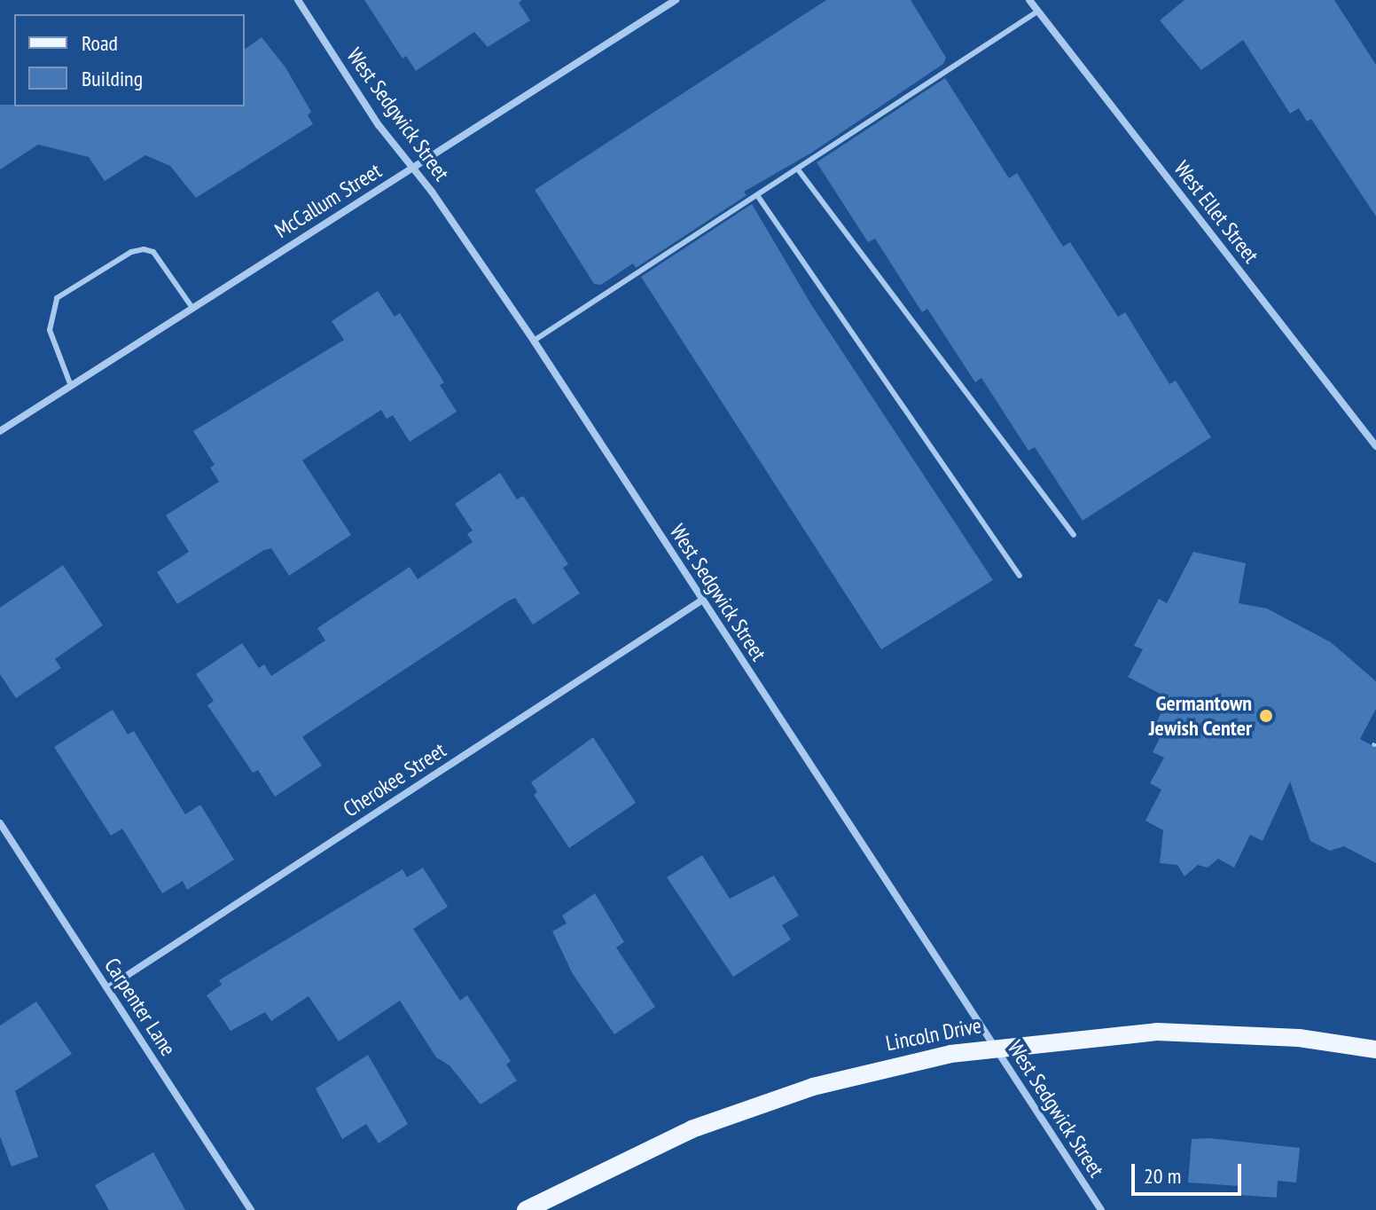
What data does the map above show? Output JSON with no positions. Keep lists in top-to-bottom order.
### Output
{
  "streets": {
    "main road": ["Lincoln Drive"],
    "street": [
      "West Sedgwick Street",
      "McCallum Street",
      "West Ellet Street",
      "Cherokee Street",
      "Carpenter Lane"
    ]
  },
  "crossings": [
    ["West Sedgwick Street", "McCallum Street"],
    ["West Sedgwick Street", "Cherokee Street"],
    ["West Sedgwick Street", "Lincoln Drive"],
    ["Cherokee Street", "Carpenter Lane"]
  ],
  "places": ["Germantown Jewish Center"],
  "legend": ["Road", "Building"],
  "scale_bar": "20 m"
}
